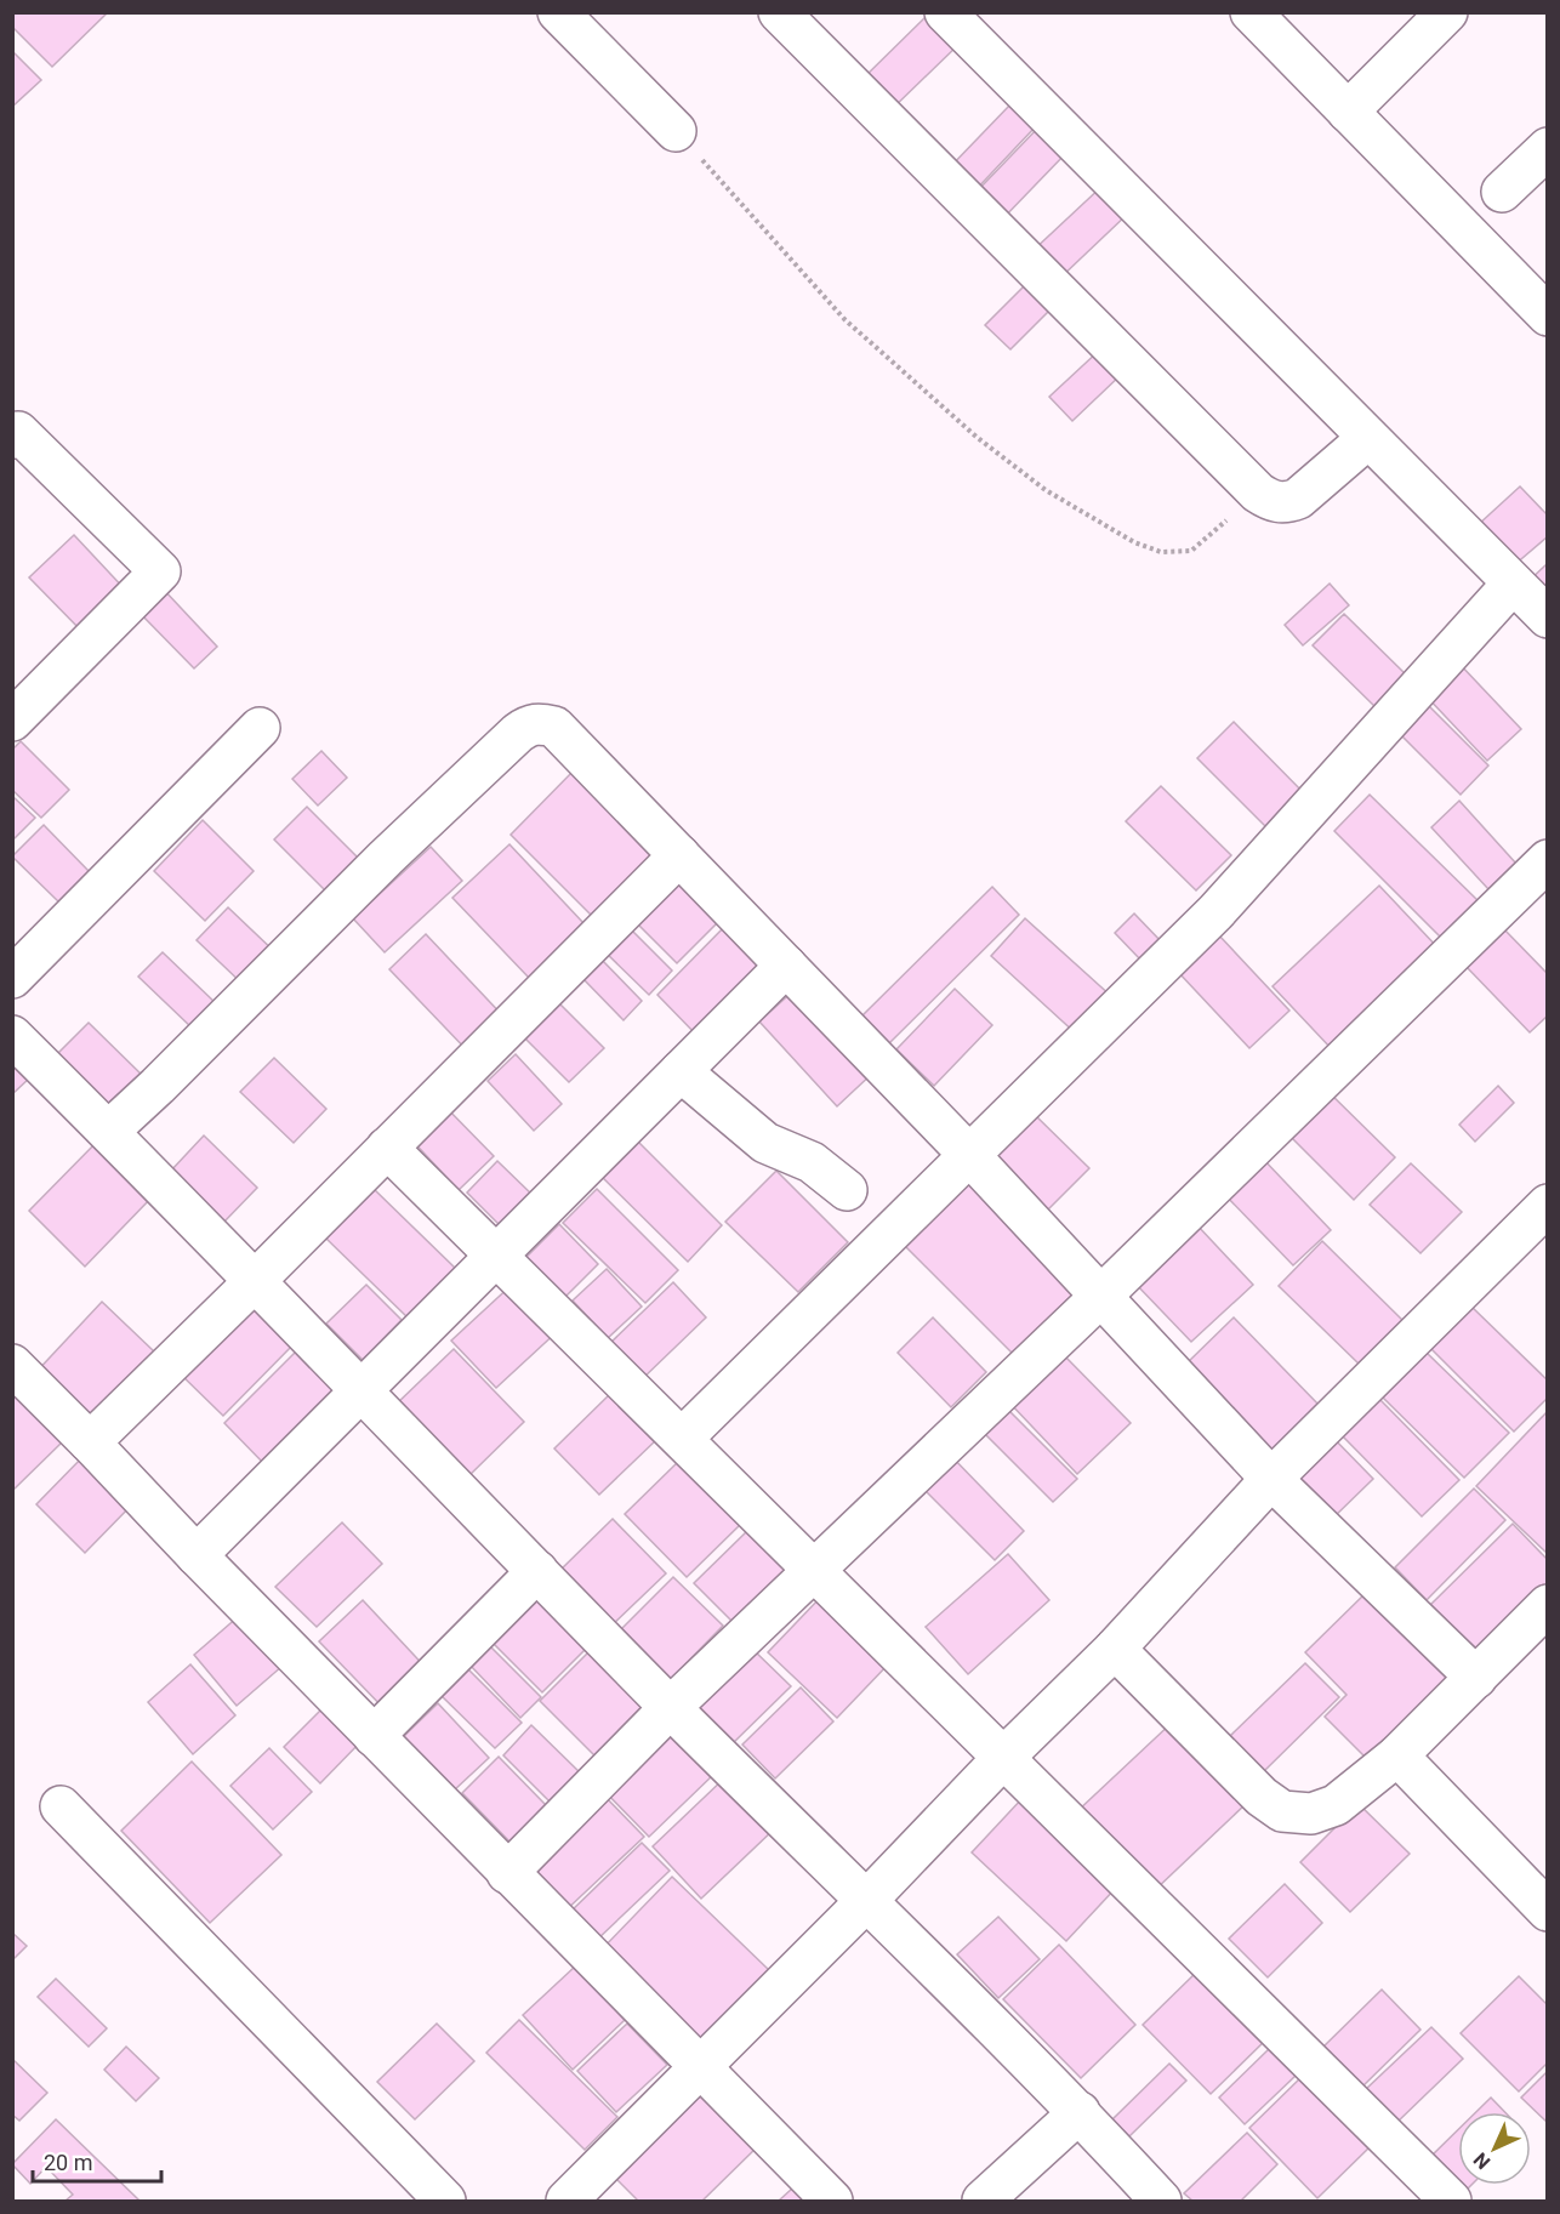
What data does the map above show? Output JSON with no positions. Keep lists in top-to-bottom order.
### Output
{
  "scale_bar": "20 m",
  "north": "bottom left"
}
